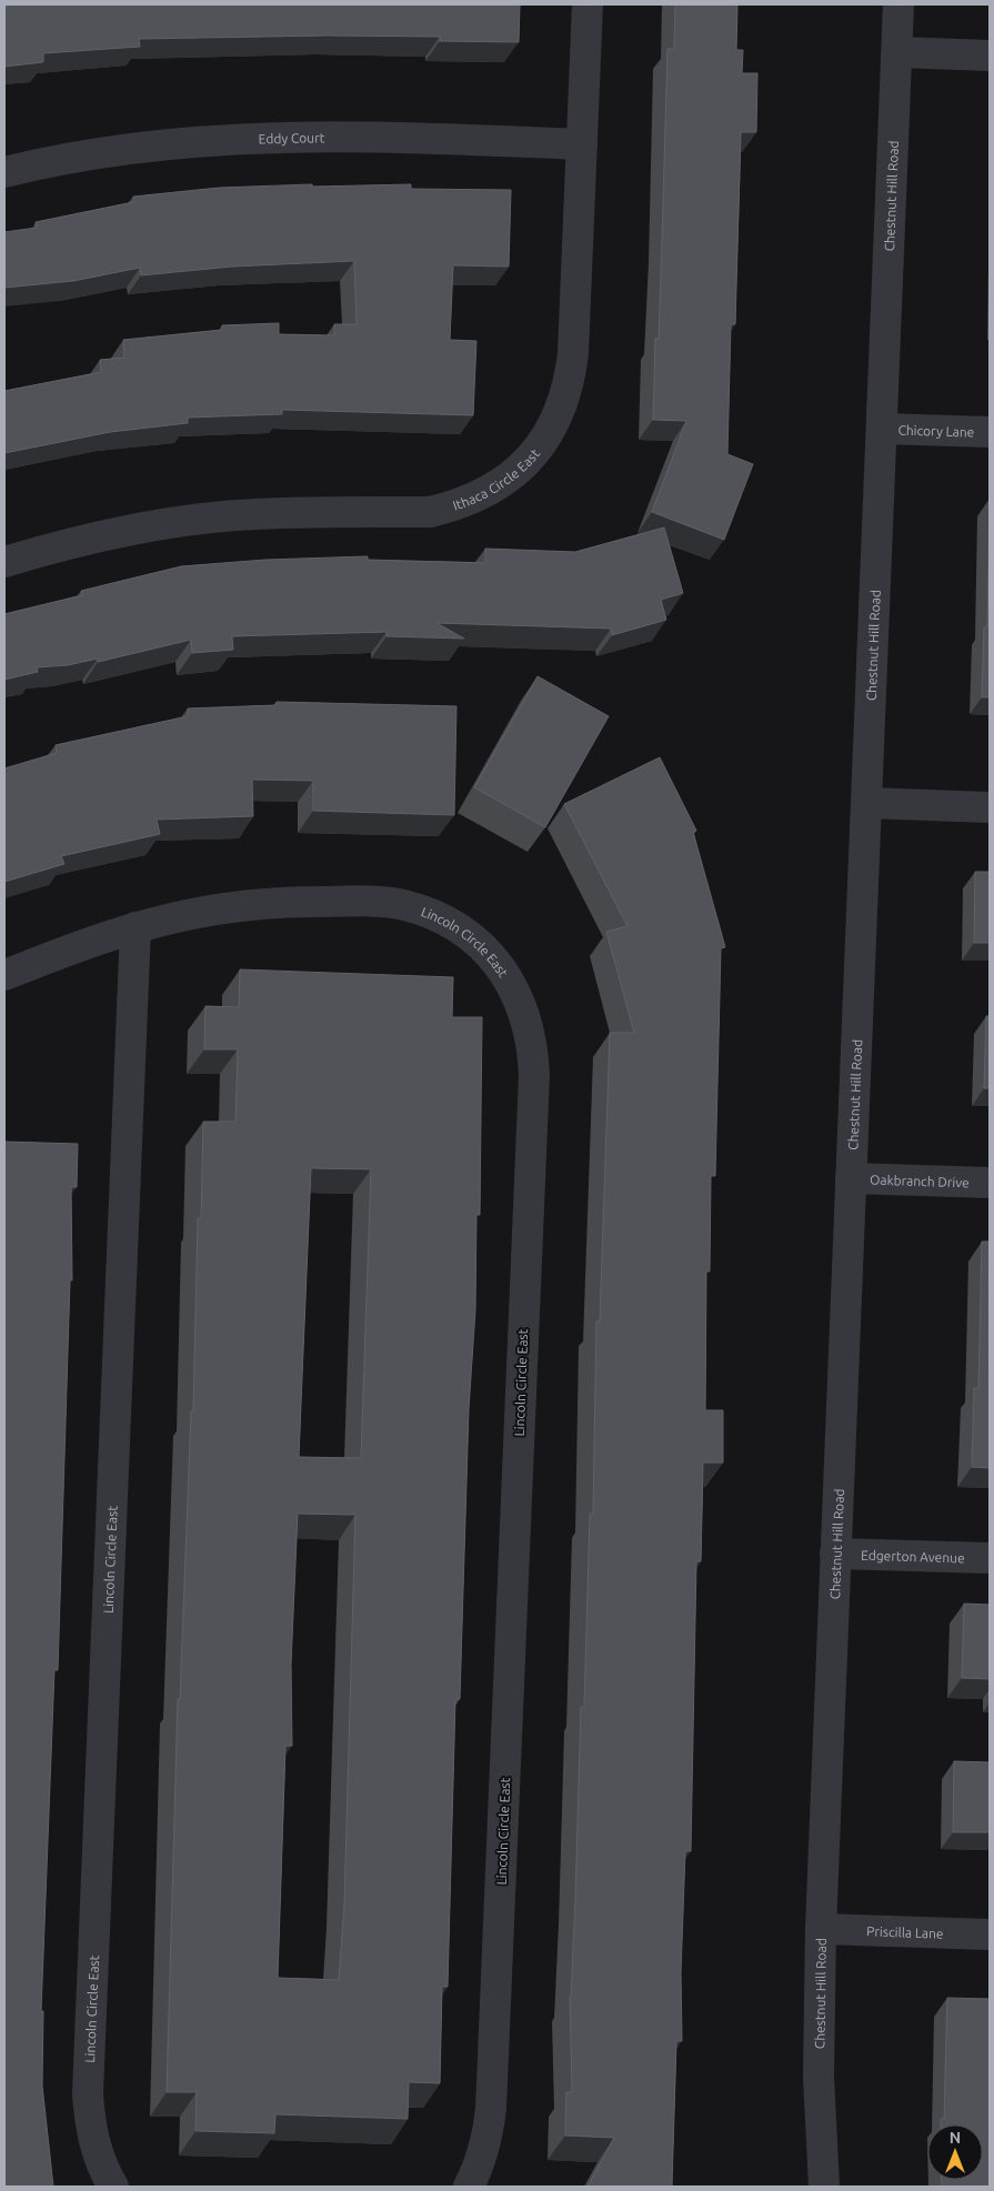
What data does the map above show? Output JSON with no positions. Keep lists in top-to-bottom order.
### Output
{
  "streets": {
    "street": [
      "Eddy Court",
      "Chestnut Hill Road",
      "Chicory Lane",
      "Ithaca Circle East",
      "Lincoln Circle East",
      "Oakbranch Drive",
      "Edgerton Avenue",
      "Priscilla Lane"
    ]
  },
  "crossings": [
    ["Eddy Court", "Ithaca Circle East"],
    ["Chestnut Hill Road", "Chicory Lane"],
    ["Chestnut Hill Road", "Oakbranch Drive"],
    ["Chestnut Hill Road", "Edgerton Avenue"],
    ["Chestnut Hill Road", "Priscilla Lane"]
  ],
  "north": "top"
}
